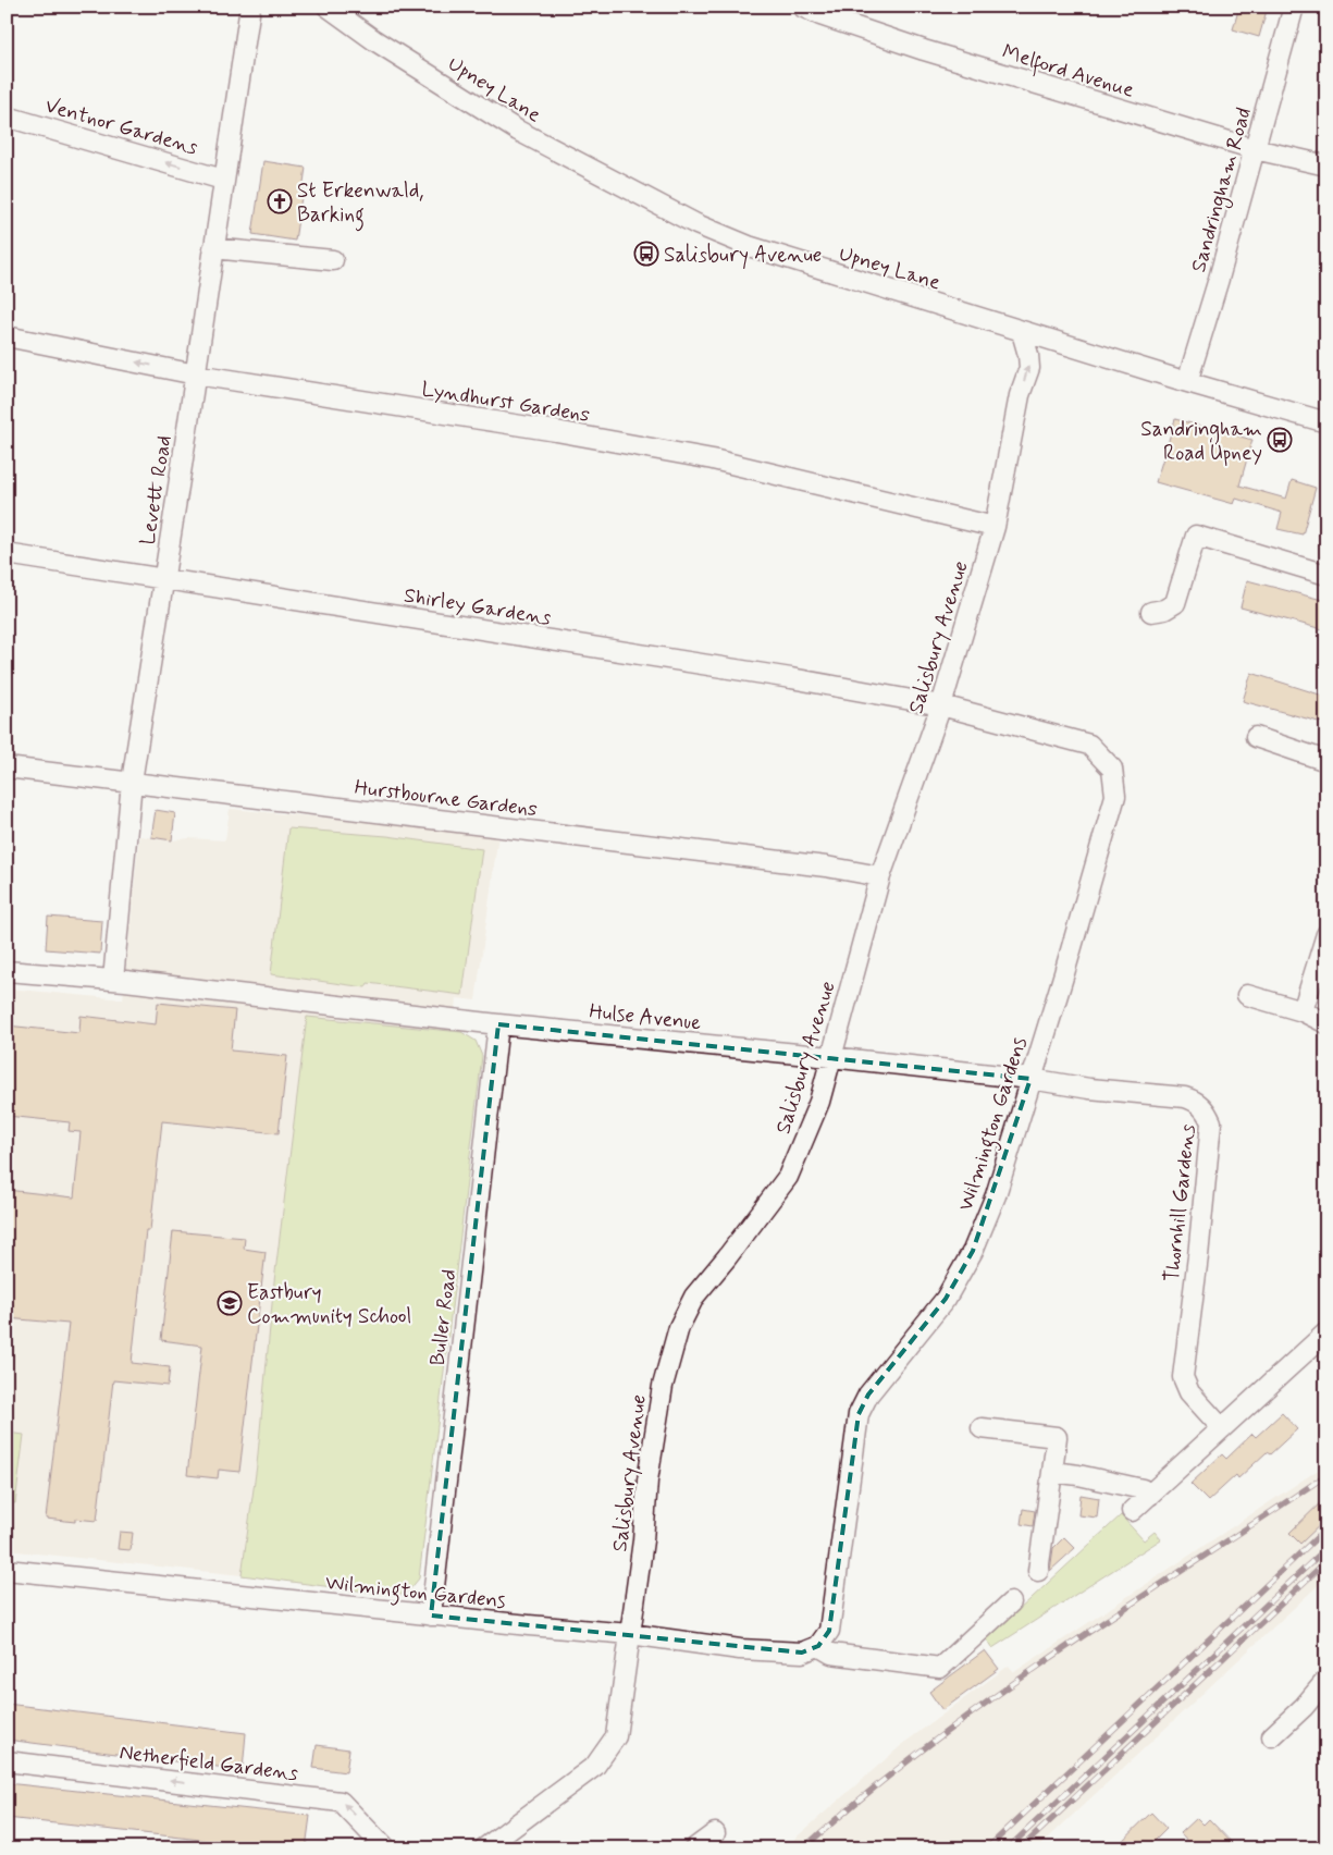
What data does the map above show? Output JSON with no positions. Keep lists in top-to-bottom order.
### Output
{
  "streets": {
    "street": [
      "Melford Avenue",
      "Upney Lane",
      "Ventnor Gardens",
      "Sandringham Road",
      "Lyndhurst Gardens",
      "Levett Road",
      "Shirley Gardens",
      "Salisbury Avenue",
      "Hurstbourne Gardens",
      "Hulse Avenue",
      "Wilmington Gardens",
      "Thornhill Gardens",
      "Buller Road",
      "Netherfield Gardens"
    ]
  },
  "crossings": [
    ["Melford Avenue", "Sandringham Road"],
    ["Upney Lane", "Sandringham Road"],
    ["Upney Lane", "Salisbury Avenue"],
    ["Ventnor Gardens", "Levett Road"],
    ["Lyndhurst Gardens", "Levett Road"],
    ["Lyndhurst Gardens", "Salisbury Avenue"],
    ["Levett Road", "Shirley Gardens"],
    ["Levett Road", "Hurstbourne Gardens"],
    ["Levett Road", "Hulse Avenue"],
    ["Shirley Gardens", "Salisbury Avenue"],
    ["Shirley Gardens", "Wilmington Gardens"],
    ["Salisbury Avenue", "Hurstbourne Gardens"],
    ["Salisbury Avenue", "Hulse Avenue"],
    ["Salisbury Avenue", "Wilmington Gardens"],
    ["Salisbury Avenue", "Thornhill Gardens"],
    ["Hulse Avenue", "Thornhill Gardens"],
    ["Hulse Avenue", "Buller Road"],
    ["Wilmington Gardens", "Thornhill Gardens"],
    ["Wilmington Gardens", "Buller Road"]
  ],
  "one_way": ["Ventnor Gardens", "Netherfield Gardens"],
  "places": {
    "church": ["St Erkenwald, Barking"],
    "bus stop": ["Salisbury Avenue", "Sandringham Road Upney"],
    "school or university": ["Eastbury Community School"]
  }
}
